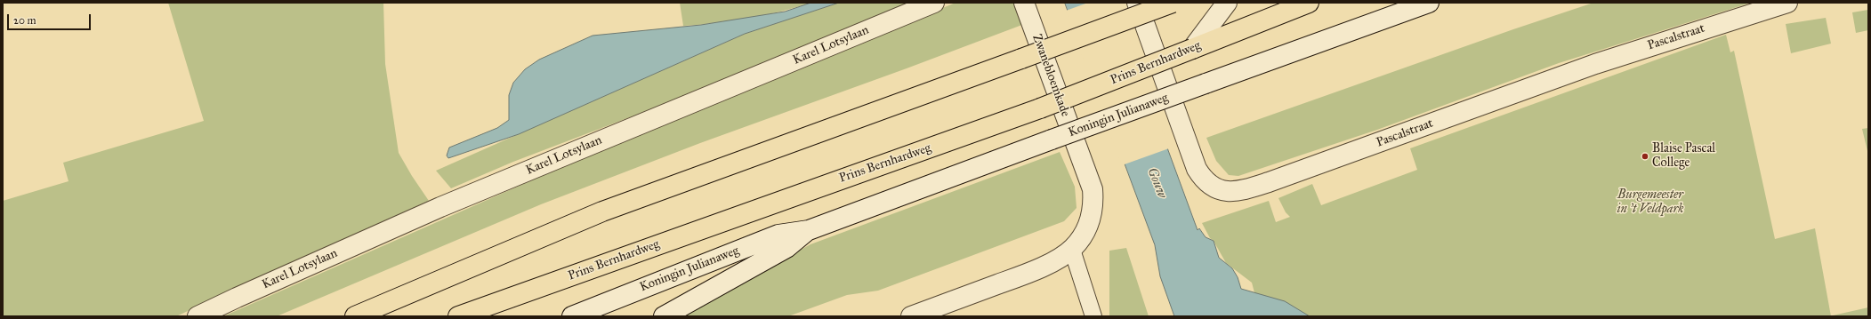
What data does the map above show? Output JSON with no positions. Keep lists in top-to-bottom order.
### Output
{
  "streets": {
    "main road": ["Prins Bernhardweg"],
    "street": [
      "Pascalstraat",
      "Karel Lotsylaan",
      "Zwanebloemkade",
      "Koningin Julianaweg"
    ]
  },
  "water": ["Gouw"],
  "parks": ["Burgemeester in 't Veldpark"],
  "places": ["Blaise Pascal College"],
  "scale_bar": "20 m"
}
